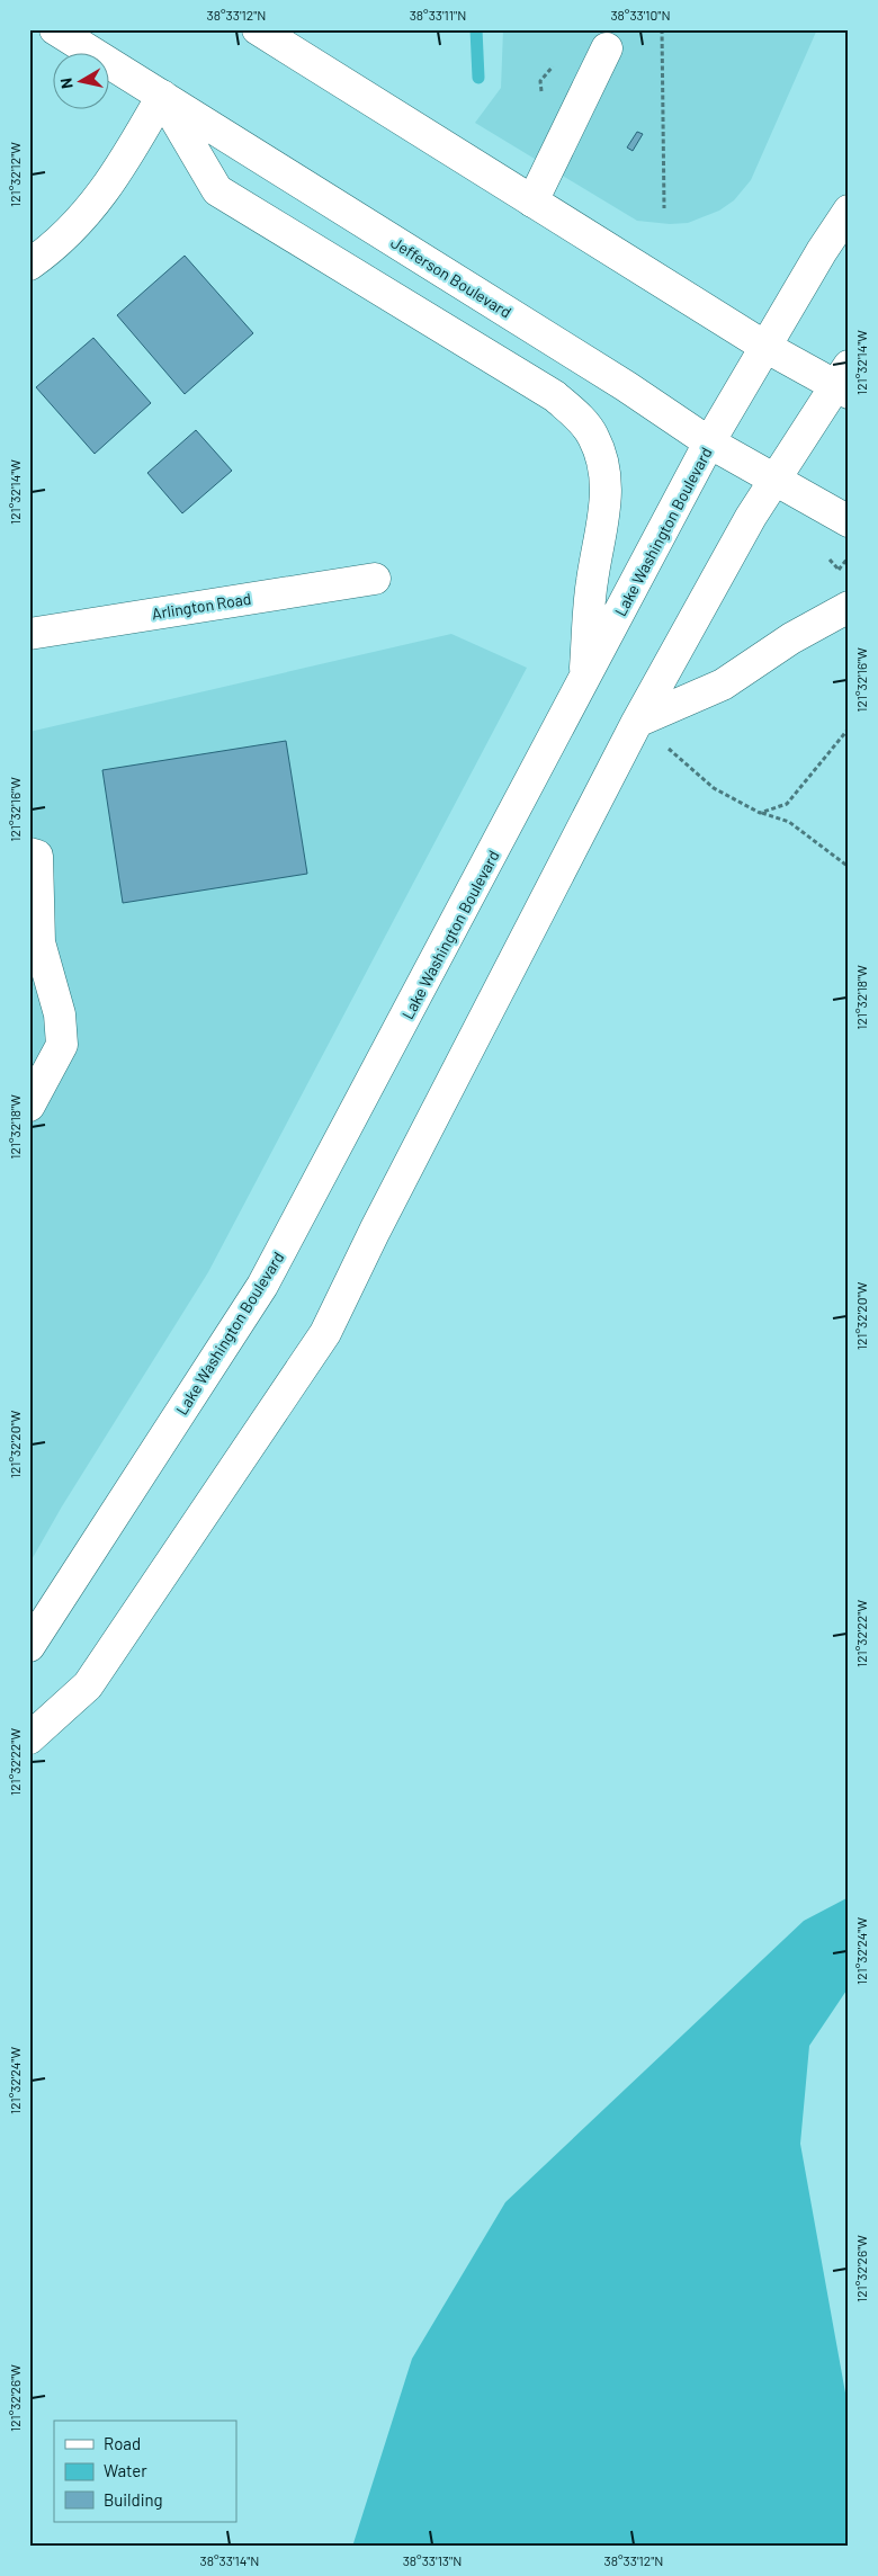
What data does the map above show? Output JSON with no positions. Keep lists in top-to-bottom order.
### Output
{
  "streets": {
    "main road": ["Jefferson Boulevard", "Lake Washington Boulevard", "Arlington Road"]
  },
  "crossings": [
    ["Jefferson Boulevard", "Lake Washington Boulevard"]
  ],
  "legend": ["Road", "Water", "Building"],
  "north": "left",
  "coordinates": [
    "38°33'12\"N",
    "38°33'11\"N",
    "38°33'10\"N",
    "121°32'12\"W",
    "121°32'14\"W",
    "121°32'16\"W",
    "121°32'18\"W",
    "121°32'20\"W",
    "121°32'22\"W",
    "121°32'24\"W",
    "121°32'26\"W",
    "38°33'14\"N",
    "38°33'13\"N"
  ]
}
